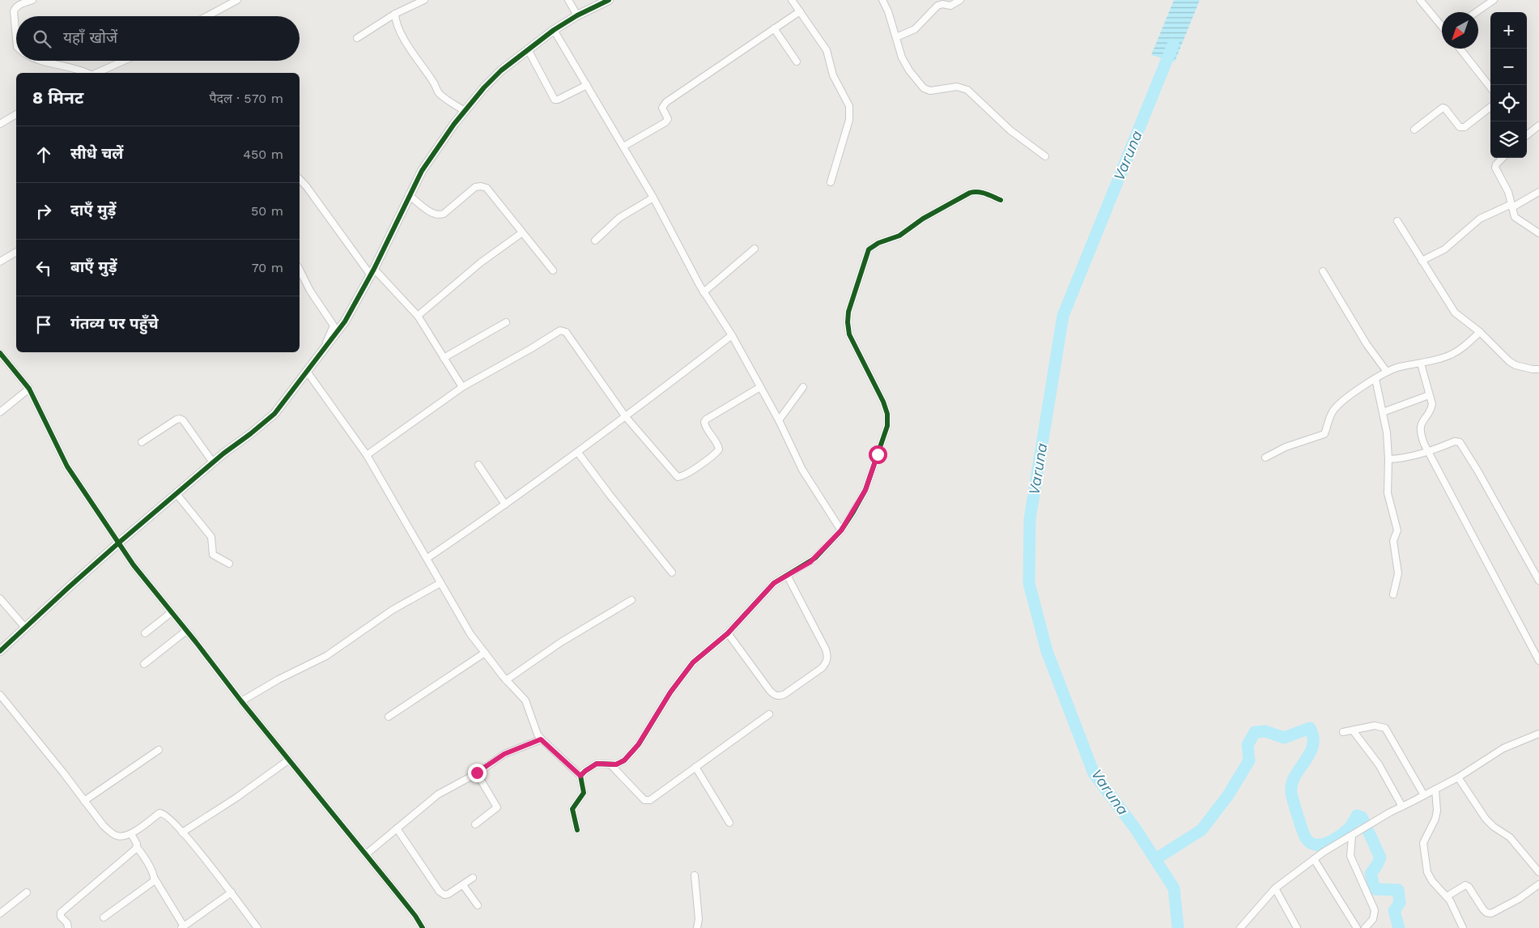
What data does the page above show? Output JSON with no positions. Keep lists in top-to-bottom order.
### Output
{
  "water": ["Varuna"],
  "north": "bottom left",
  "page": {
    "map_buttons": ["+", "−"],
    "search": "यहाँ खोजें",
    "heading": ["8 मिनट", "पैदल · 570 m"],
    "list": [
      ["सीधे चलें", "450 m"],
      ["दाएँ मुड़ें", "50 m"],
      ["बाएँ मुड़ें", "70 m"],
      "गंतव्य पर पहुँचे"
    ]
  }
}
